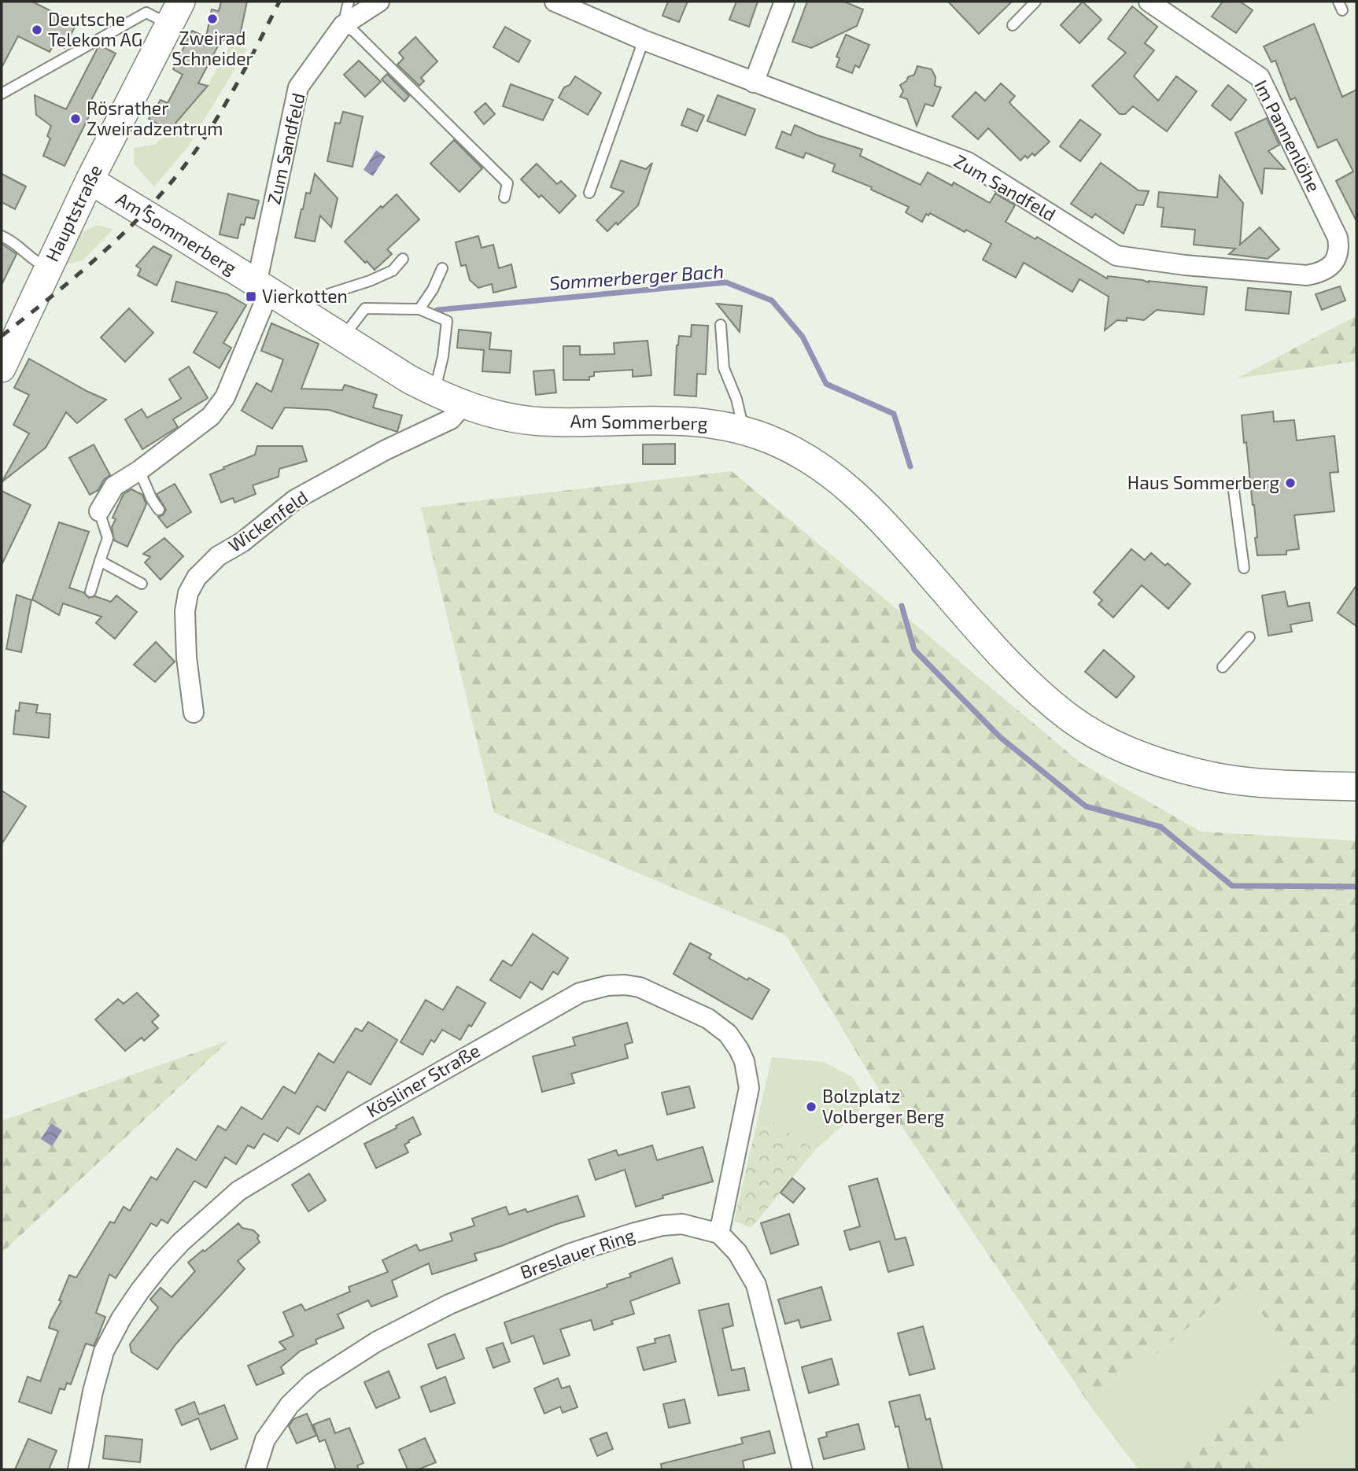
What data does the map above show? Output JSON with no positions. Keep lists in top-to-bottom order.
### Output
{
  "streets": {
    "street": [
      "Im Pannenlöhe",
      "Zum Sandfeld",
      "Hauptstraße",
      "Am Sommerberg",
      "Wickenfeld",
      "Kösliner Straße",
      "Breslauer Ring"
    ]
  },
  "crossings": [
    ["Im Pannenlöhe", "Zum Sandfeld"],
    ["Zum Sandfeld", "Am Sommerberg"],
    ["Hauptstraße", "Am Sommerberg"],
    ["Am Sommerberg", "Wickenfeld"],
    ["Kösliner Straße", "Breslauer Ring"]
  ],
  "water": ["Sommerberger Bach"],
  "places": {
    "other": [
      "Zweirad Schneider",
      "Deutsche Telekom AG",
      "Rösrather Zweiradzentrum",
      "Haus Sommerberg",
      "Bolzplatz Volberger Berg"
    ],
    "transit": ["Vierkotten"]
  }
}
